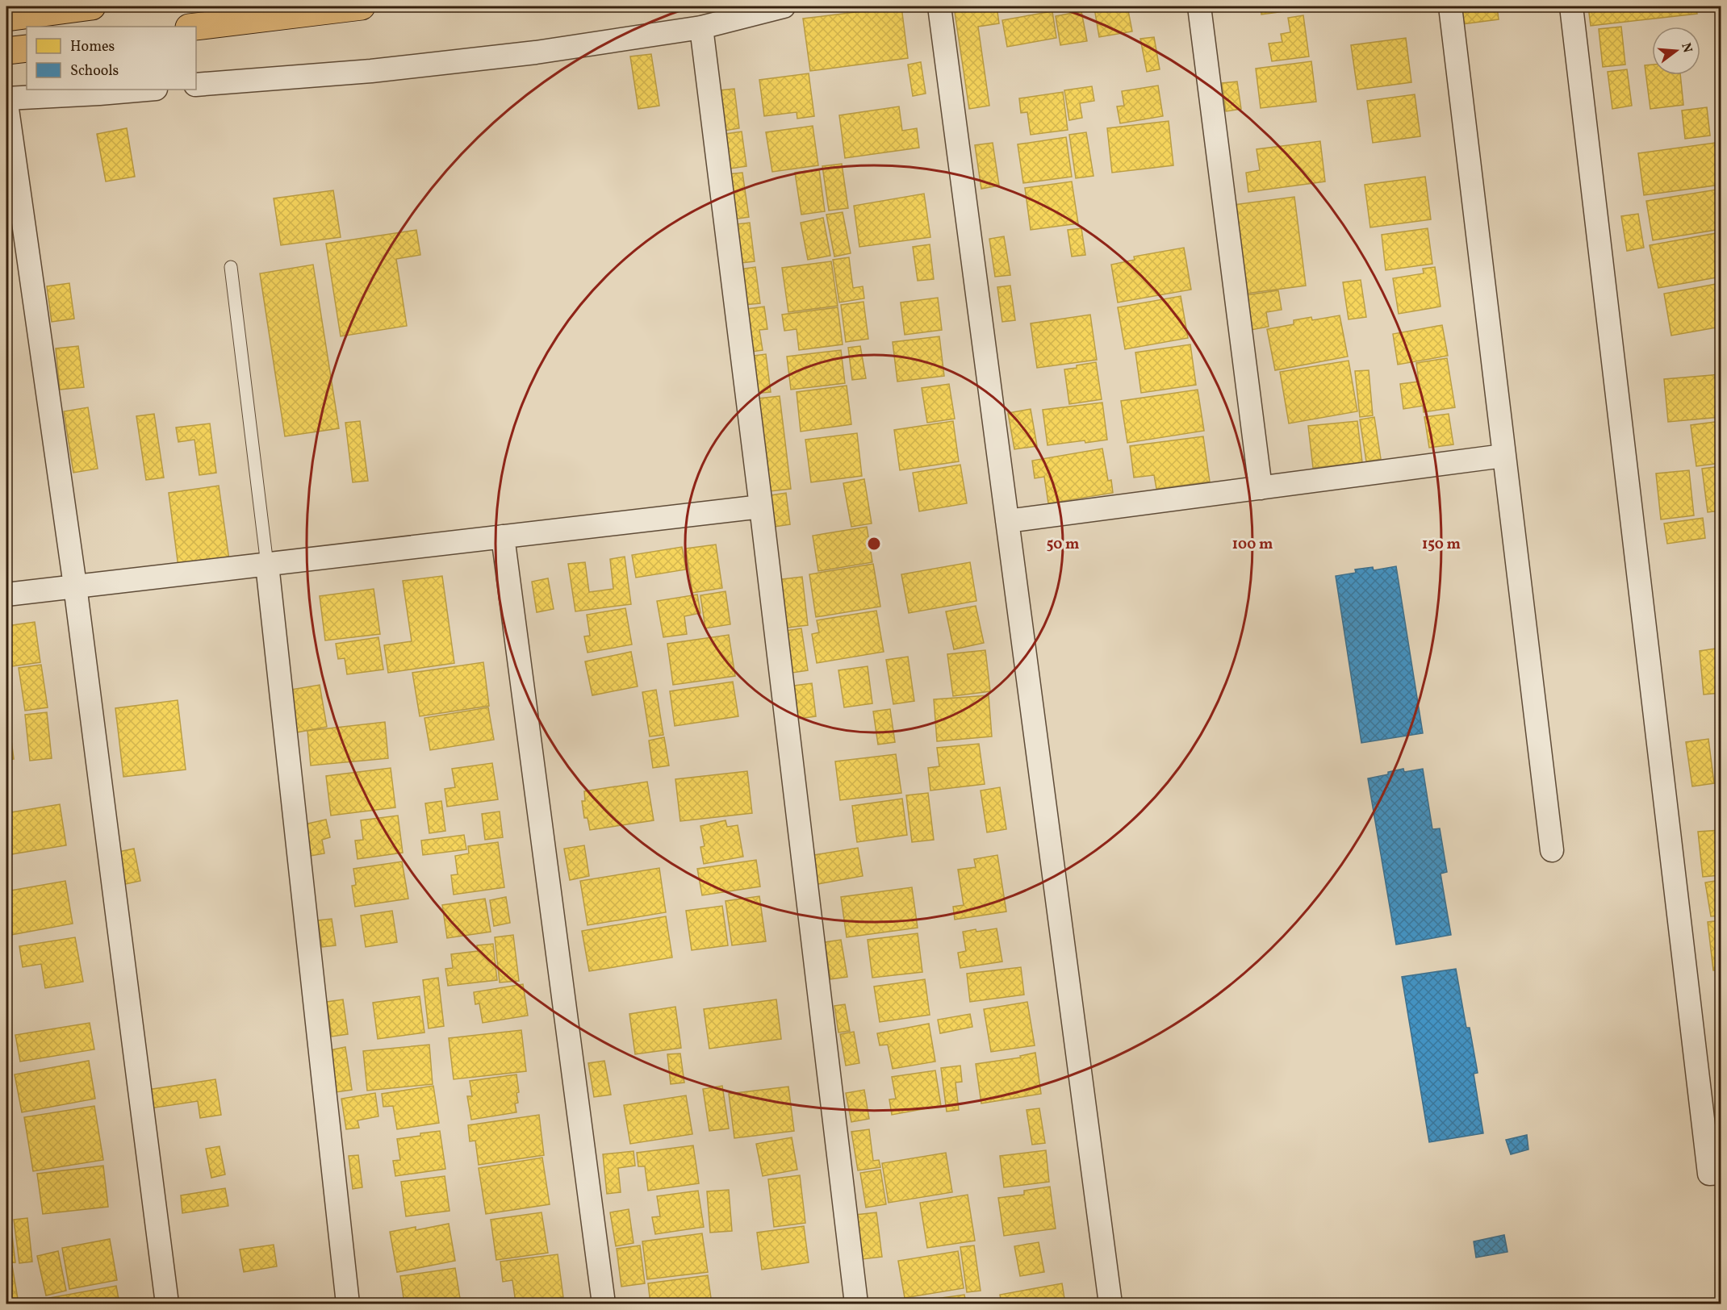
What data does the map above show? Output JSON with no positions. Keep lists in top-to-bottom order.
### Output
{
  "legend": ["Homes", "Schools"],
  "north": "right",
  "rings": ["50 m", "100 m", "150 m"]
}
